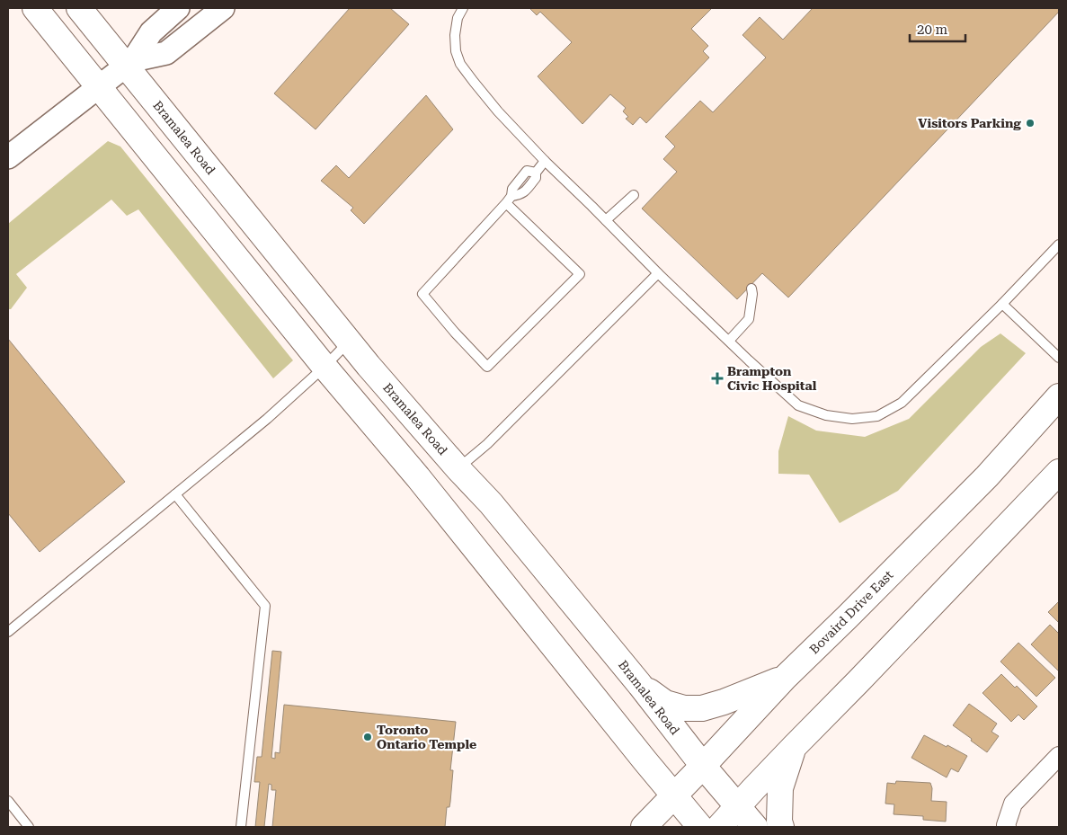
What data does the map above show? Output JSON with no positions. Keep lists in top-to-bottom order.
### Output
{
  "streets": {
    "main road": ["Bramalea Road", "Bovaird Drive East"]
  },
  "crossings": [
    ["Bramalea Road", "Bovaird Drive East"]
  ],
  "places": {
    "other": ["Visitors Parking", "Toronto Ontario Temple"],
    "health": ["Brampton Civic Hospital"]
  },
  "scale_bar": "20 m"
}
